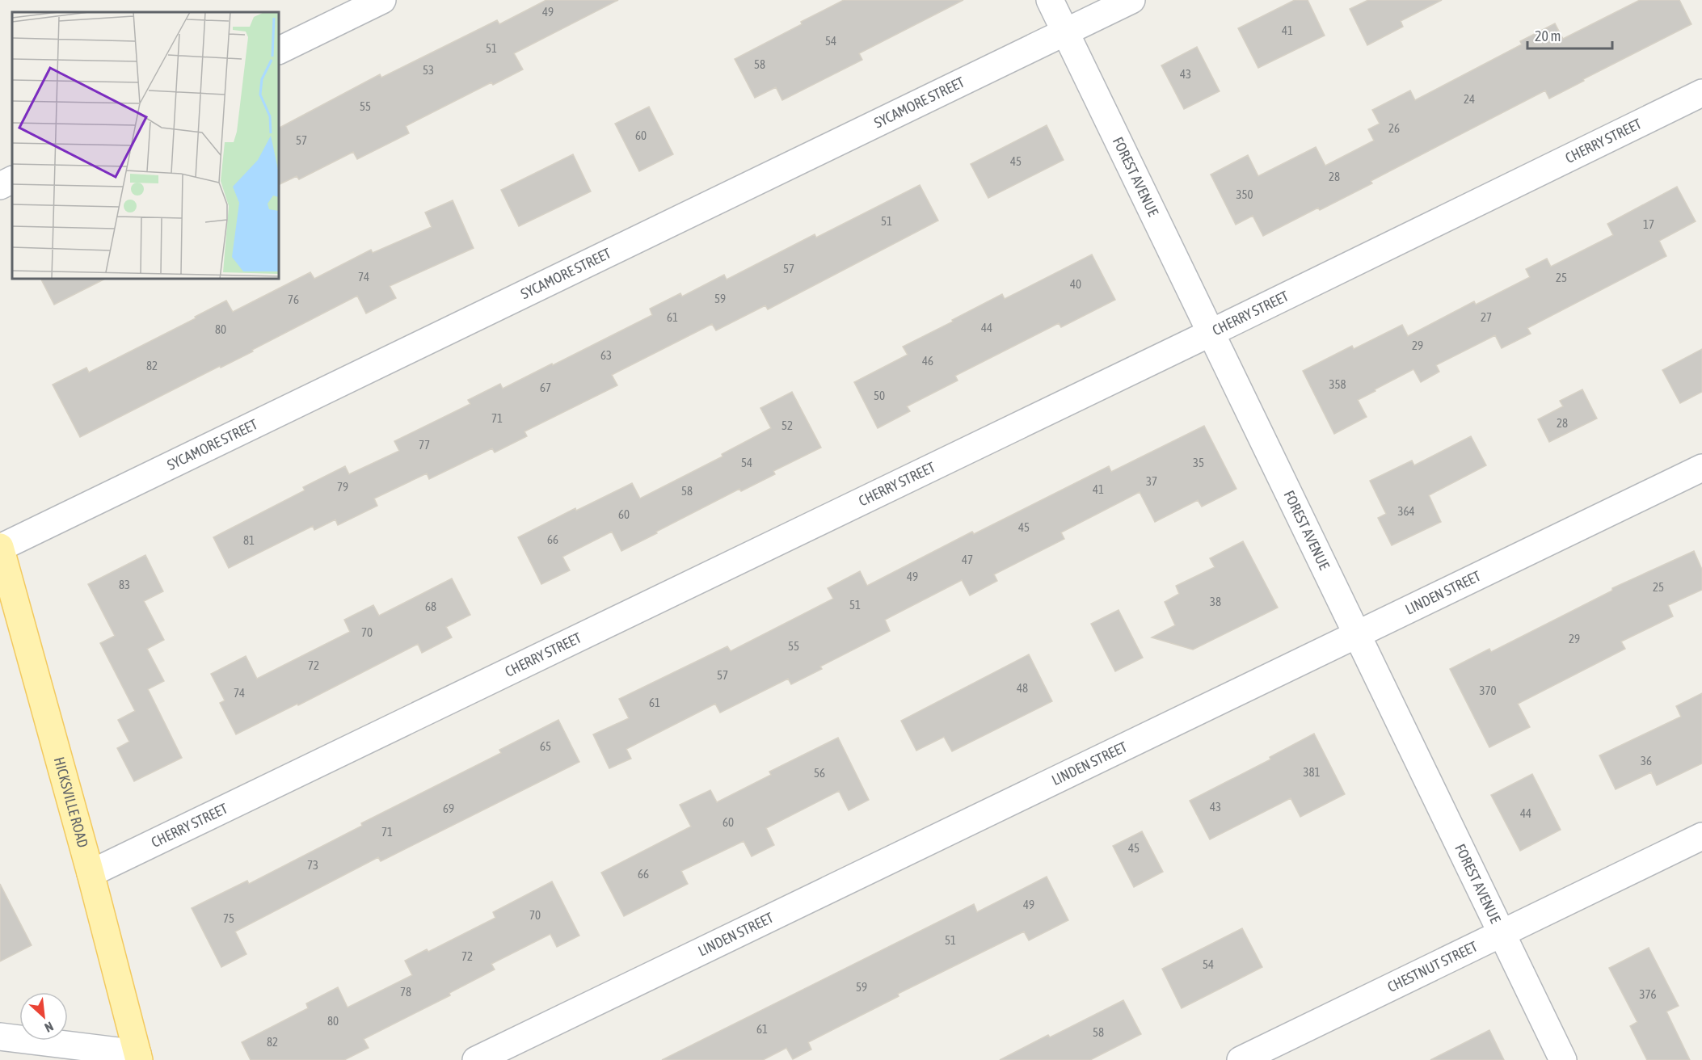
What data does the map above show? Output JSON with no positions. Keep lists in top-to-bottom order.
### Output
{
  "streets": {
    "main road": ["HICKSVILLE ROAD"],
    "street": [
      "SYCAMORE STREET",
      "CHERRY STREET",
      "FOREST AVENUE",
      "LINDEN STREET",
      "CHESTNUT STREET"
    ]
  },
  "crossings": [
    ["SYCAMORE STREET", "FOREST AVENUE"],
    ["SYCAMORE STREET", "HICKSVILLE ROAD"],
    ["CHERRY STREET", "FOREST AVENUE"],
    ["CHERRY STREET", "HICKSVILLE ROAD"],
    ["FOREST AVENUE", "LINDEN STREET"],
    ["FOREST AVENUE", "CHESTNUT STREET"]
  ],
  "house_numbers": [
    "49",
    "41",
    "54",
    "51",
    "58",
    "53",
    "43",
    "24",
    "55",
    "26",
    "60",
    "57",
    "45",
    "28",
    "350",
    "51",
    "17",
    "57",
    "74",
    "25",
    "40",
    "59",
    "76",
    "61",
    "27",
    "44",
    "80",
    "29",
    "63",
    "46",
    "82",
    "358",
    "67",
    "50",
    "71",
    "28",
    "52",
    "77",
    "54",
    "35",
    "37",
    "79",
    "41",
    "58",
    "364",
    "60",
    "45",
    "66",
    "81",
    "47",
    "49",
    "83",
    "25",
    "38",
    "51",
    "68",
    "70",
    "29",
    "55",
    "72",
    "57",
    "48",
    "370",
    "74",
    "61",
    "65",
    "36",
    "381",
    "56",
    "43",
    "69",
    "44",
    "60",
    "71",
    "45",
    "73",
    "66",
    "49",
    "70",
    "75",
    "51",
    "72",
    "54",
    "59",
    "78",
    "376",
    "80",
    "61",
    "58",
    "82"
  ],
  "scale_bar": "20 m",
  "north": "bottom right"
}
